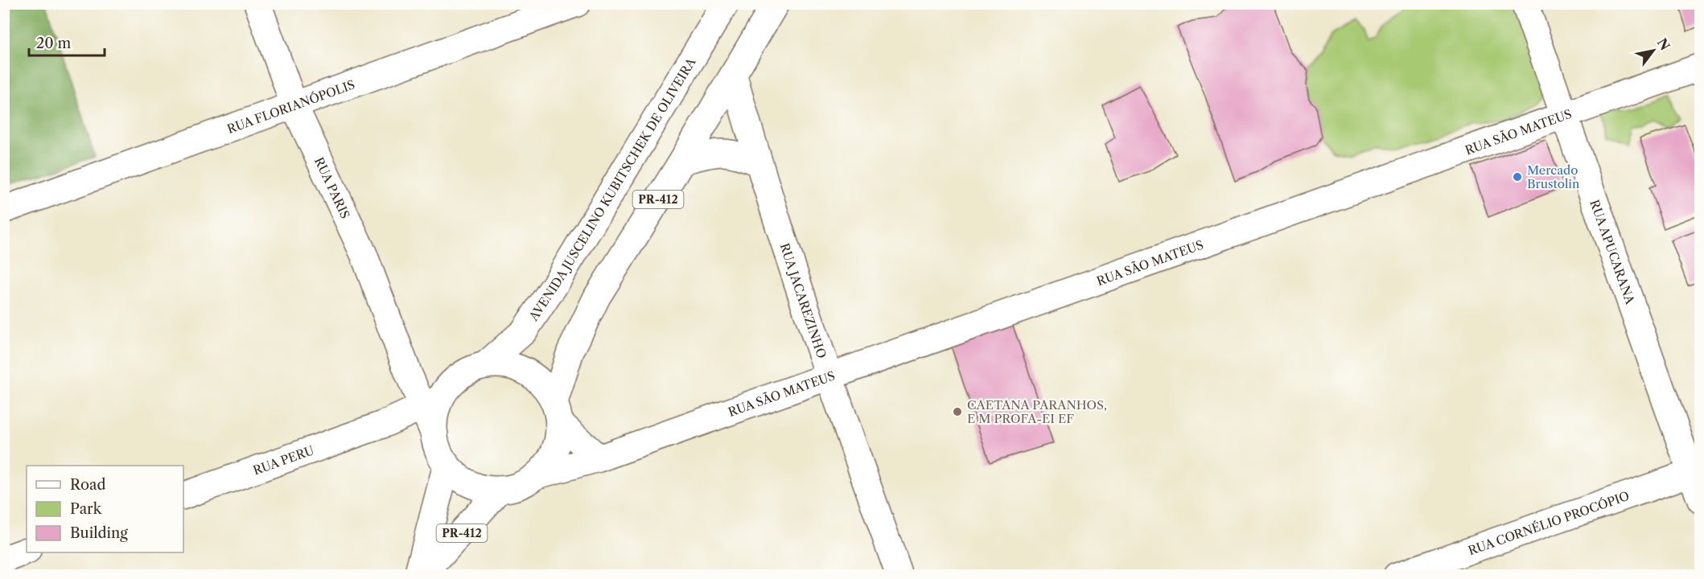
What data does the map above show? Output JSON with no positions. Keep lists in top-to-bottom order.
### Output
{
  "streets": {
    "street": [
      "RUA FLORIANÓPOLIS",
      "RUA SÃO MATEUS",
      "RUA PARIS",
      "AVENIDA JUSCELINO KUBITSCHEK DE OLIVEIRA",
      "PR-412",
      "RUA APUCARANA",
      "RUA JACAREZINHO",
      "RUA PERU",
      "RUA CORNÉLIO PROCÓPIO"
    ]
  },
  "crossings": [
    ["RUA FLORIANÓPOLIS", "RUA PARIS"],
    ["RUA SÃO MATEUS", "RUA PARIS"],
    ["RUA SÃO MATEUS", "AVENIDA JUSCELINO KUBITSCHEK DE OLIVEIRA"],
    ["RUA SÃO MATEUS", "PR-412"],
    ["RUA SÃO MATEUS", "RUA APUCARANA"],
    ["RUA SÃO MATEUS", "RUA JACAREZINHO"],
    ["RUA SÃO MATEUS", "RUA PERU"],
    ["RUA PARIS", "AVENIDA JUSCELINO KUBITSCHEK DE OLIVEIRA"],
    ["RUA PARIS", "PR-412"],
    ["RUA PARIS", "RUA PERU"],
    ["AVENIDA JUSCELINO KUBITSCHEK DE OLIVEIRA", "PR-412"],
    ["AVENIDA JUSCELINO KUBITSCHEK DE OLIVEIRA", "RUA PERU"],
    ["PR-412", "RUA JACAREZINHO"],
    ["PR-412", "RUA PERU"],
    ["RUA APUCARANA", "RUA CORNÉLIO PROCÓPIO"]
  ],
  "places": ["Mercado Brustolin", "CAETANA PARANHOS, E M PROFA-EI EF"],
  "legend": ["Road", "Park", "Building"],
  "scale_bar": "20 m",
  "north": "top right"
}
